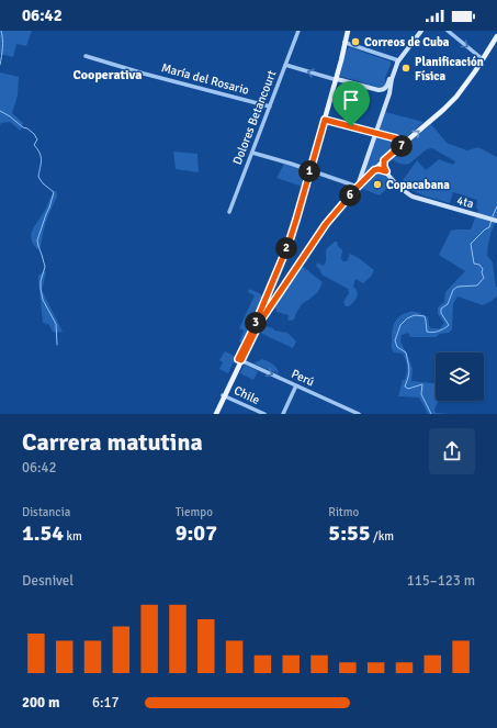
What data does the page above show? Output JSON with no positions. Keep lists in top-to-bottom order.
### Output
{
  "streets": {
    "main road": ["4ta"],
    "street": [
      "María del Rosario",
      "Dolores Betancourt",
      "Perú",
      "Chile"
    ]
  },
  "crossings": [
    ["María del Rosario", "Dolores Betancourt"]
  ],
  "one_way": ["Perú"],
  "districts": ["Cooperativa"],
  "places": ["Correos de Cuba", "Planificación Física", "Copacabana"],
  "page": {
    "status": "06:42",
    "pins": [
      "7",
      "1",
      "6",
      "2",
      "3"
    ],
    "heading": ["Carrera matutina", "06:42"],
    "stats": [
      ["Distancia", "1.54 km"],
      ["Tiempo", "9:07"],
      ["Ritmo", "5:55 /km"]
    ],
    "chart": ["Desnivel", "115–123 m"],
    "list": [
      {
        "name": "200 m",
        "note": "6:17"
      }
    ]
  }
}
